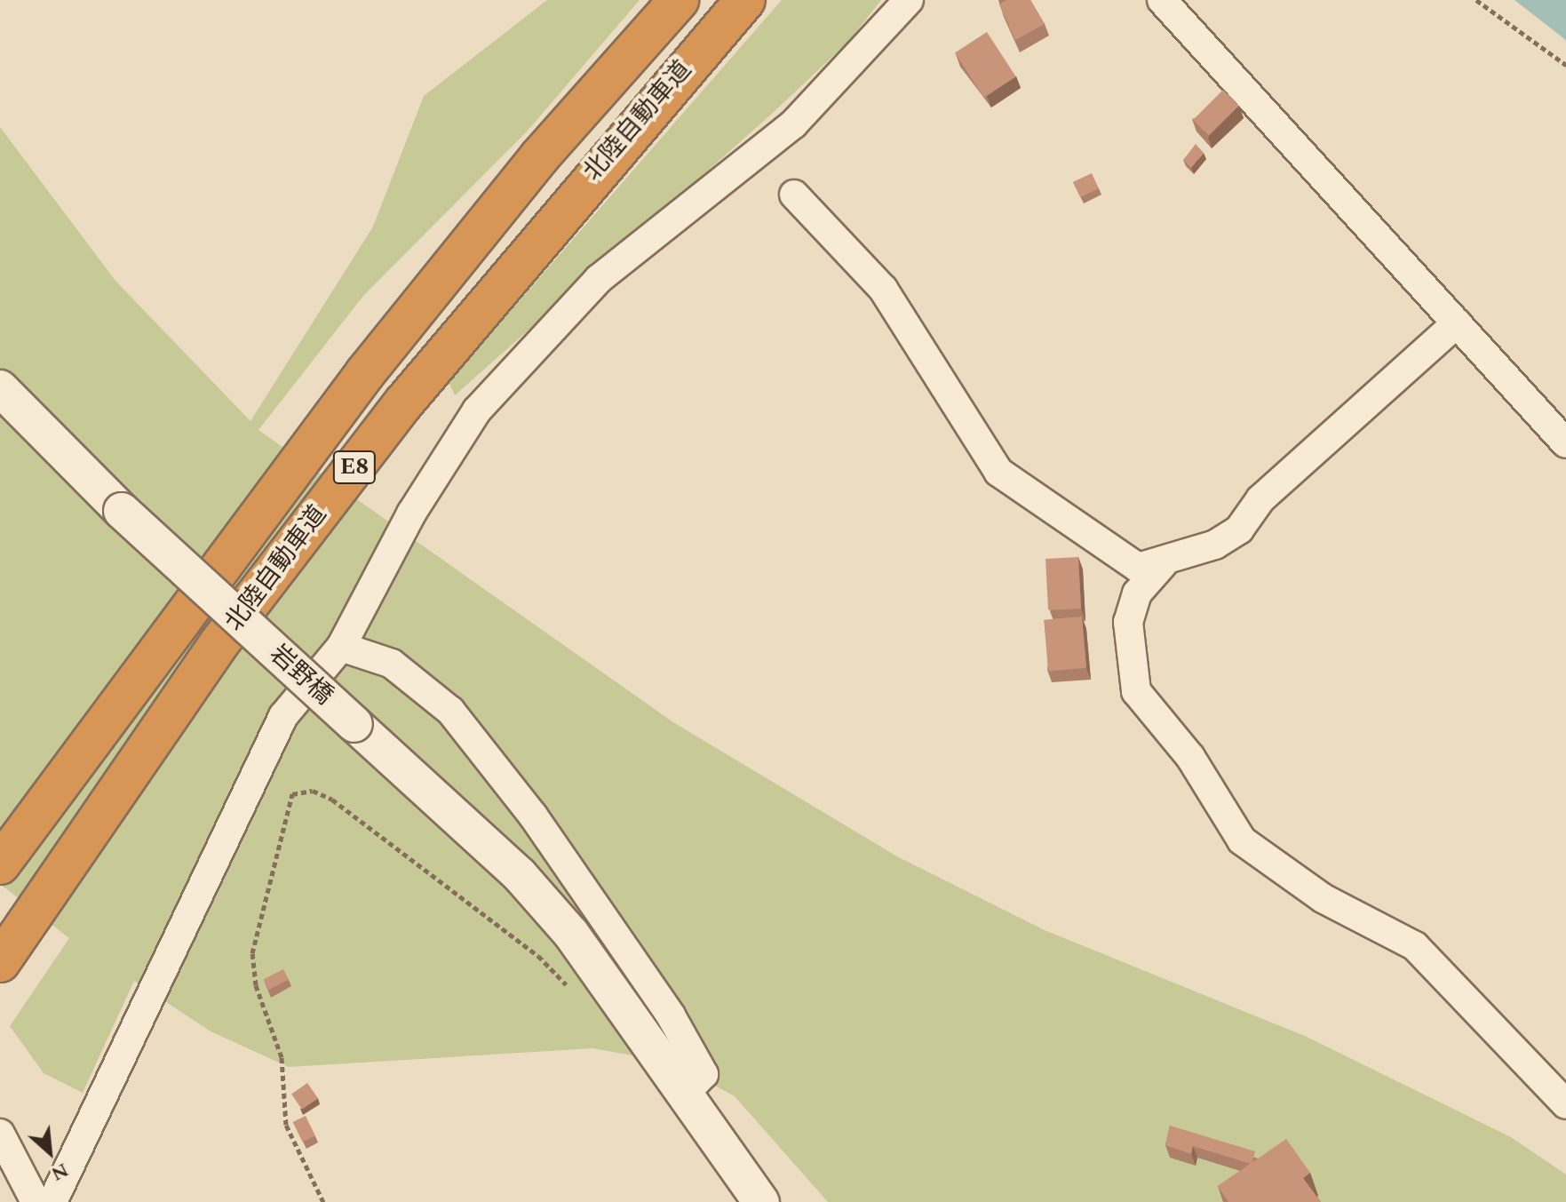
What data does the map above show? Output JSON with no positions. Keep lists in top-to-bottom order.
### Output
{
  "streets": {
    "highway": ["北陸自動車道", "E8"],
    "street": ["岩野橋"]
  },
  "north": "bottom right"
}
